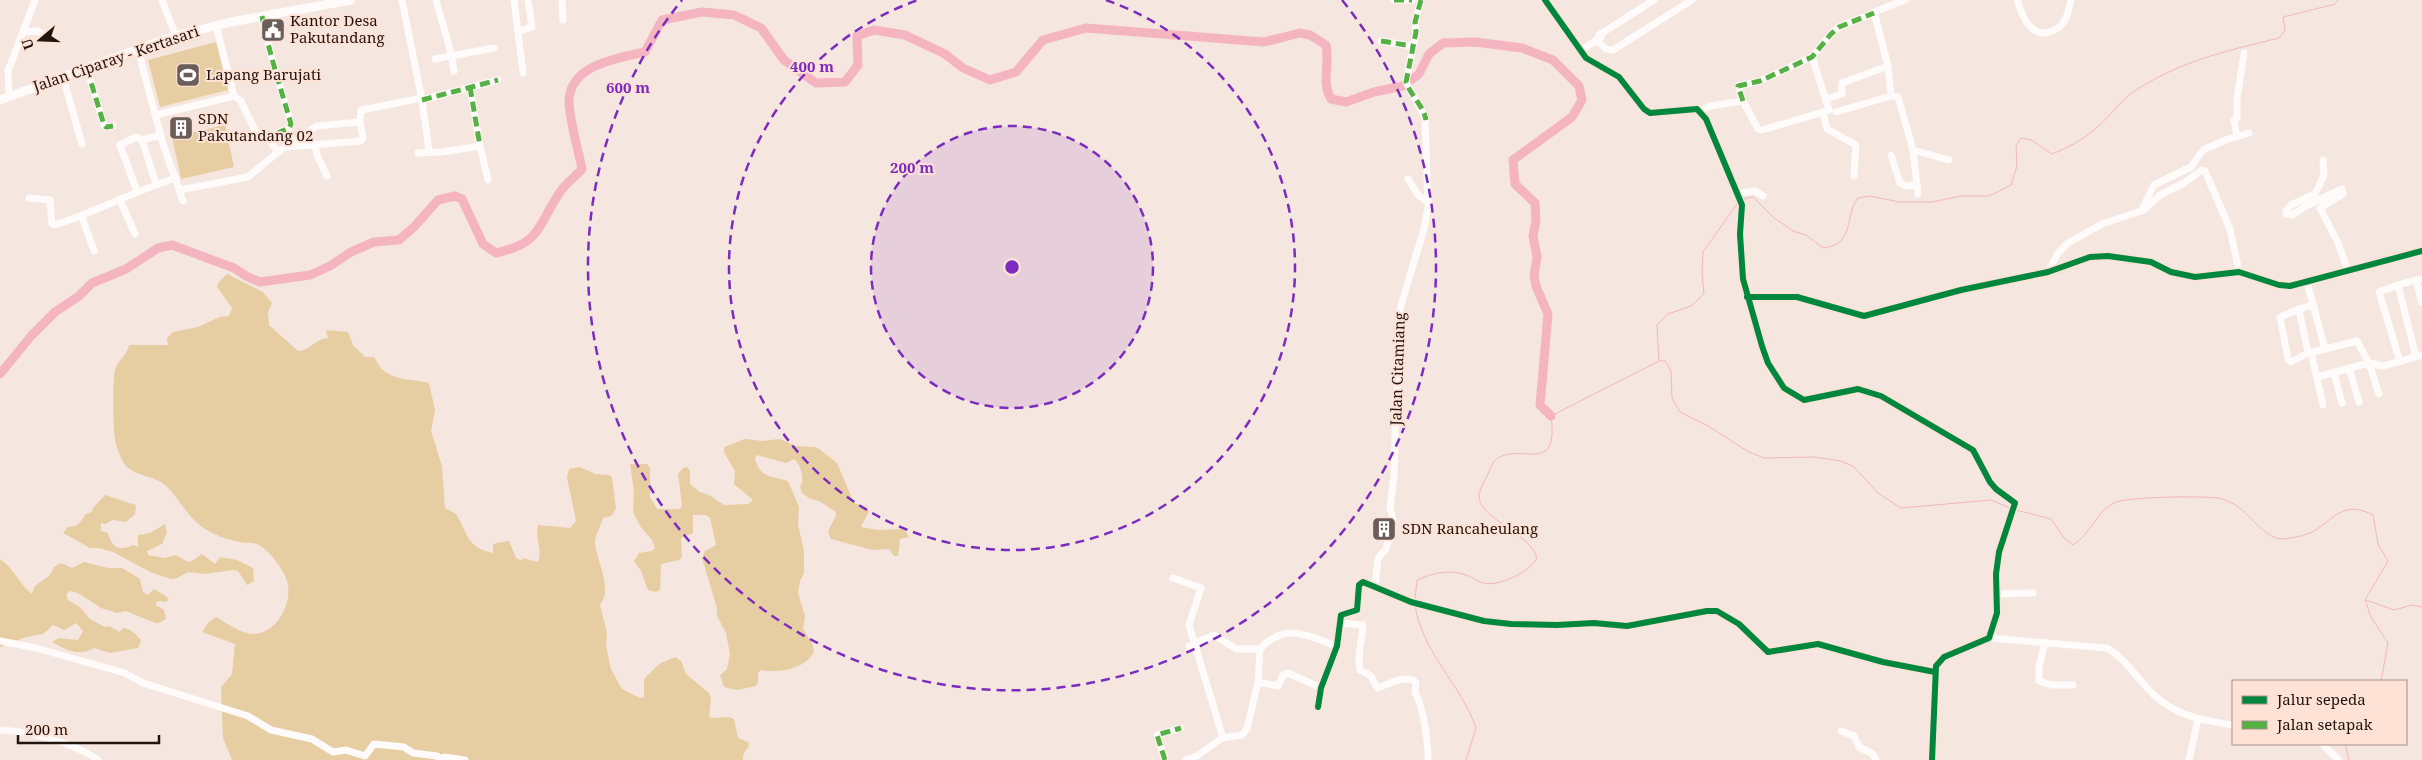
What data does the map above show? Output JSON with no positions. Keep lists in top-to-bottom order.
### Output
{
  "streets": {
    "main road": ["Jalan Ciparay - Kertasari"],
    "street": ["Jalan Citamiang"]
  },
  "places": {
    "public building": ["Kantor Desa Pakutandang"],
    "sports": ["Lapang Barujati"],
    "building": ["SDN Pakutandang 02", "SDN Rancaheulang"]
  },
  "legend": ["Jalur sepeda", "Jalan setapak"],
  "scale_bar": "200 m",
  "north": "left",
  "rings": ["400 m", "600 m", "200 m"]
}
